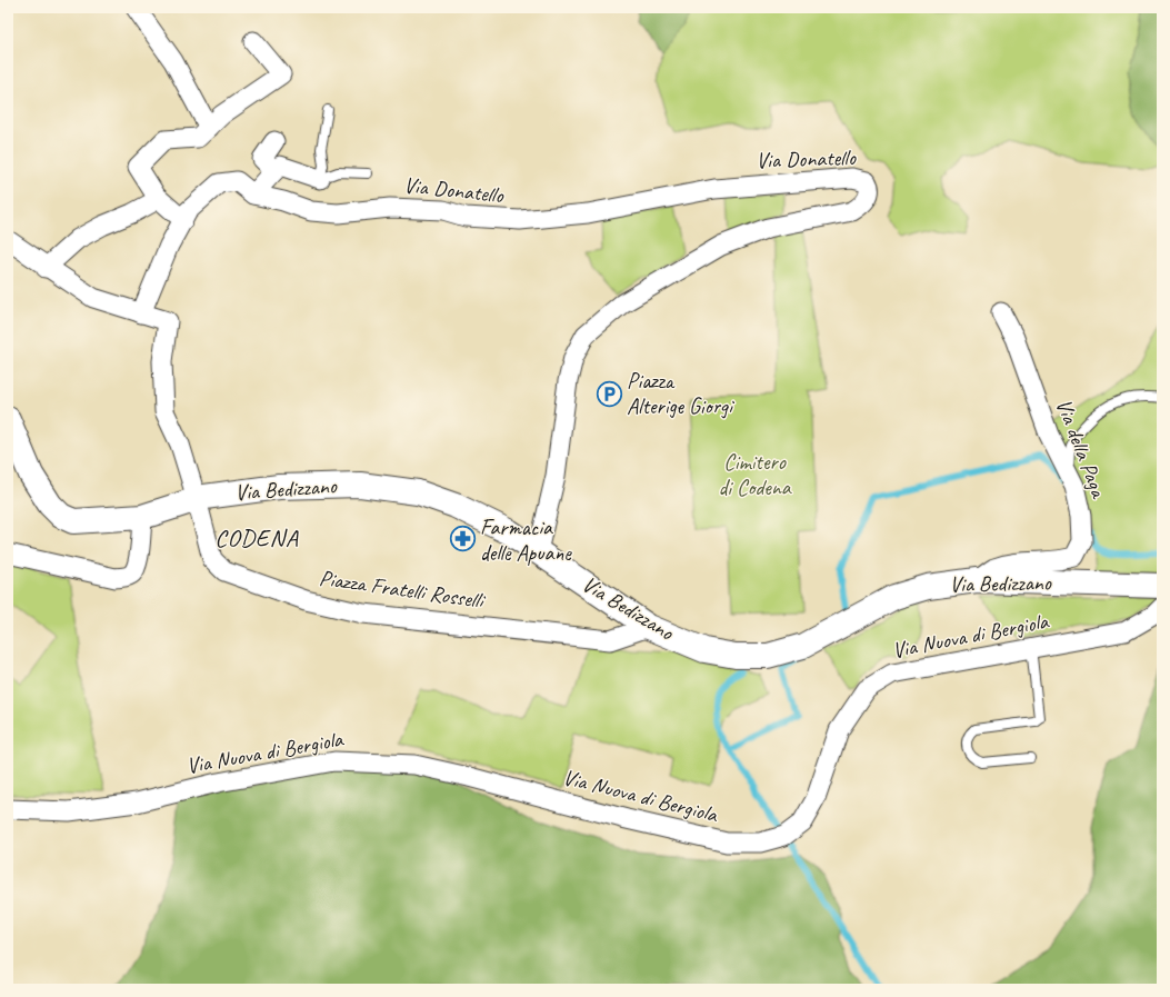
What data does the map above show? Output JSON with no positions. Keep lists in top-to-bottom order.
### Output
{
  "streets": {
    "street": [
      "Via Donatello",
      "Via della Paga",
      "Via Bedizzano",
      "Piazza Fratelli Rosselli",
      "Via Nuova di Bergiola"
    ]
  },
  "crossings": [
    ["Via Donatello", "Via Bedizzano"],
    ["Via della Paga", "Via Bedizzano"],
    ["Via Bedizzano", "Piazza Fratelli Rosselli"]
  ],
  "districts": ["CODENA"],
  "parks": ["Cimitero di Codena"],
  "places": {
    "parking": ["Piazza Alterige Giorgi"],
    "pharmacy": ["Farmacia delle Apuane"]
  }
}
